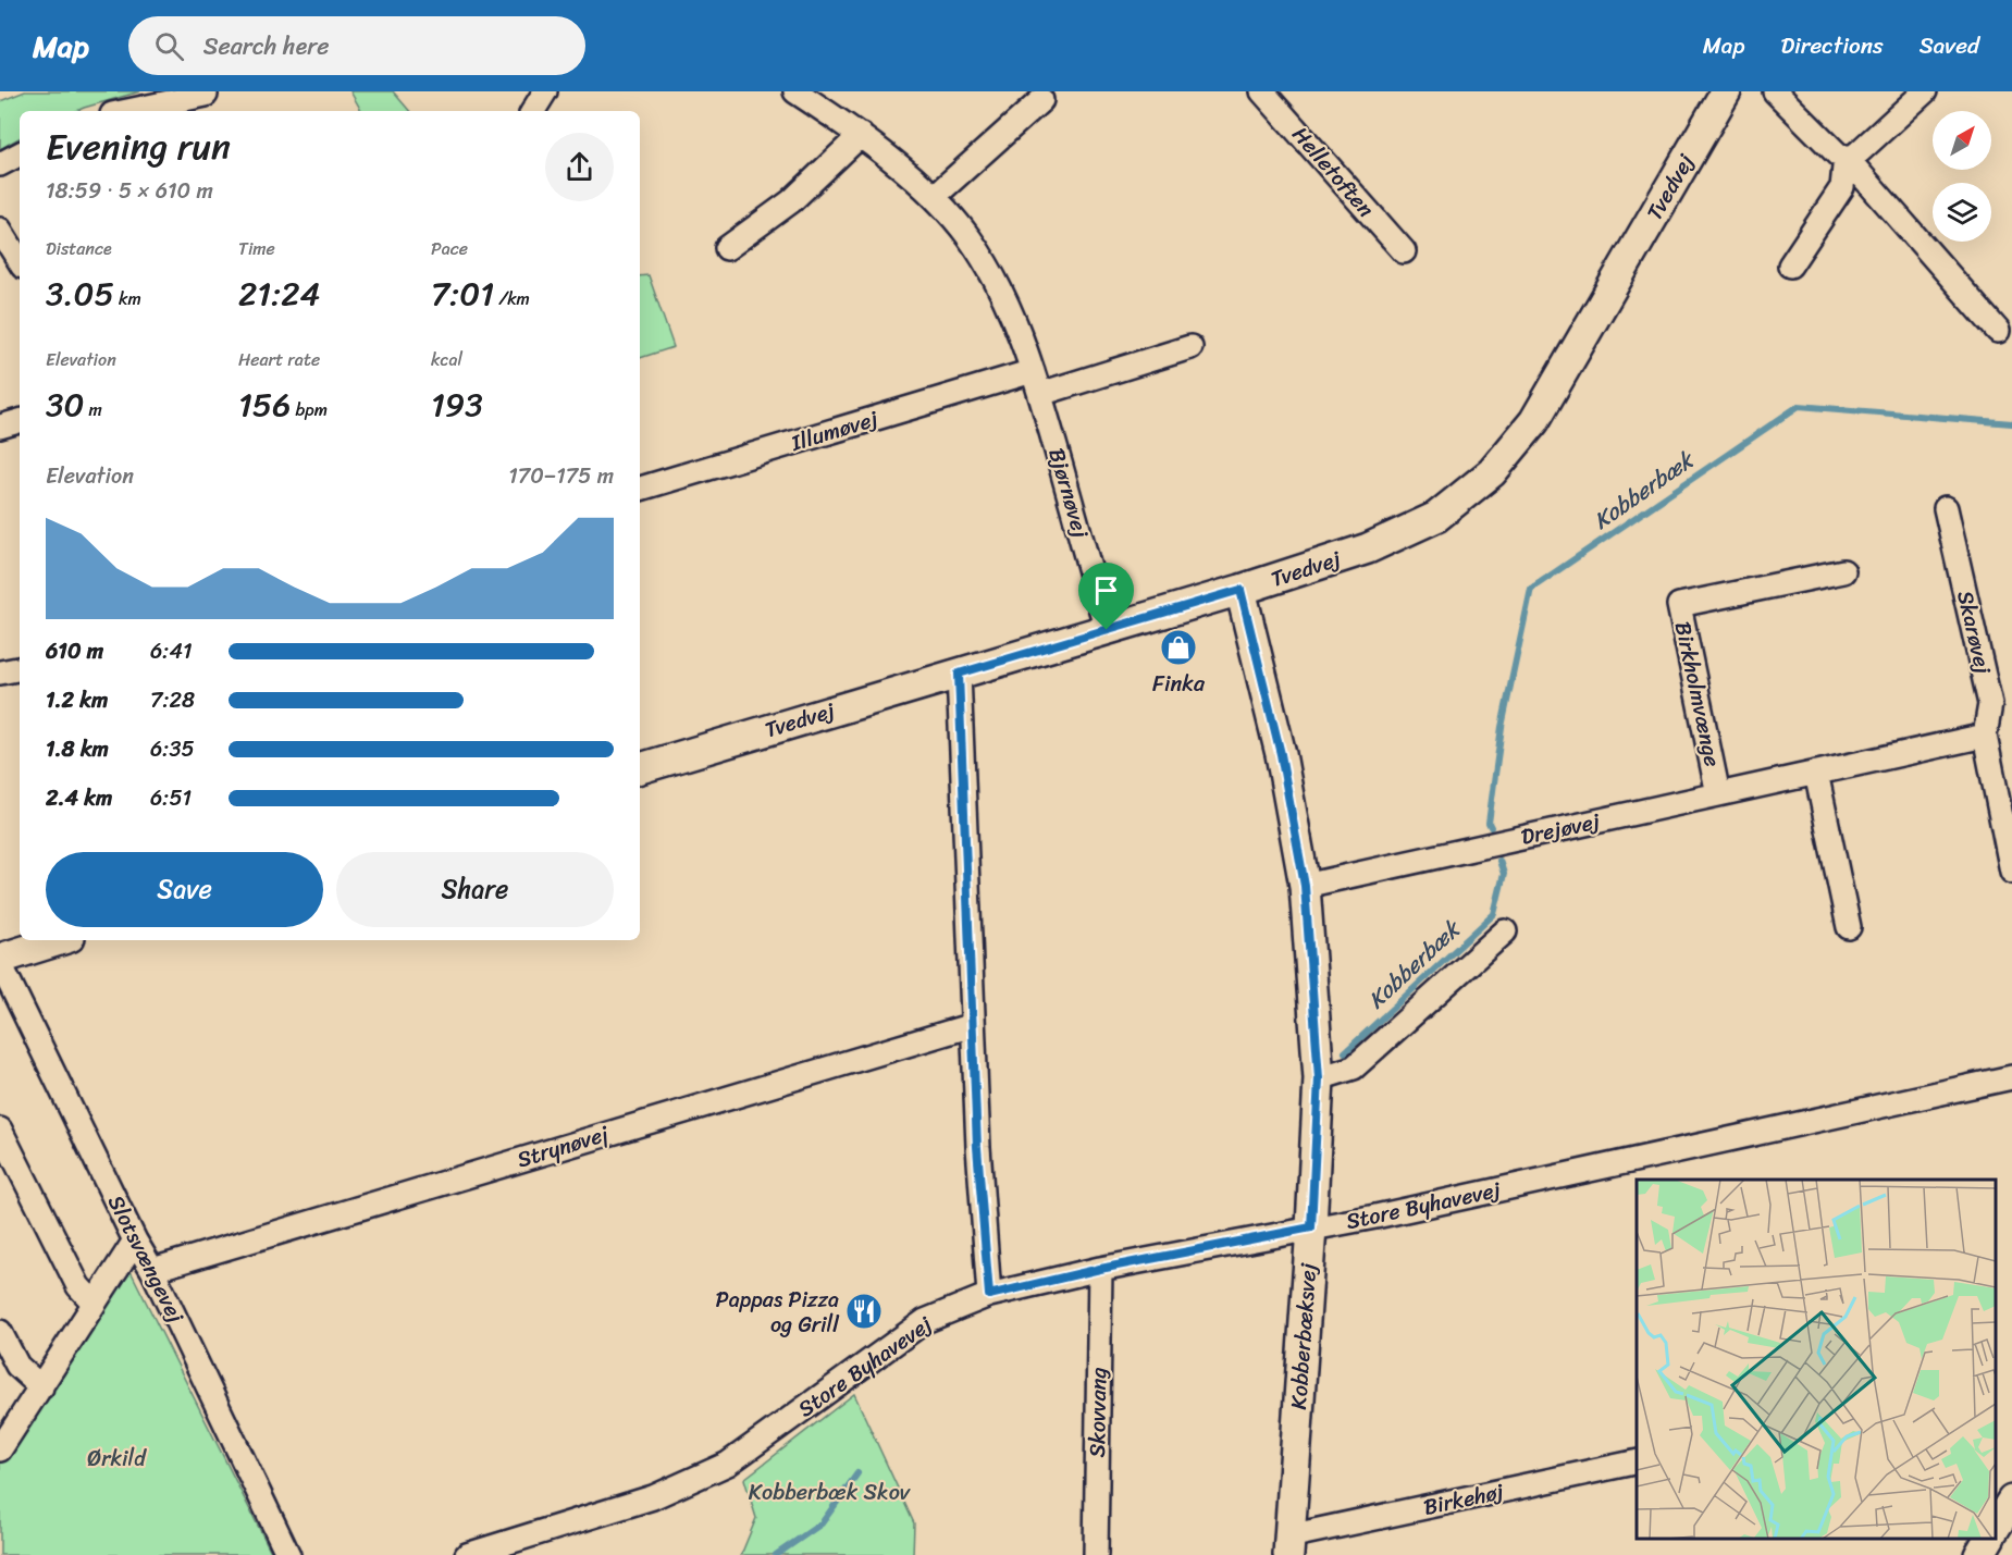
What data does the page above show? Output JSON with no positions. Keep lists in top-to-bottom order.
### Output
{
  "streets": {
    "street": [
      "Helletoften",
      "Tvedvej",
      "Illumøvej",
      "Bjørnøvej",
      "Skarøvej",
      "Birkholmvænge",
      "Drejøvej",
      "Strynøvej",
      "Store Byhavevej",
      "Slotsvængevej",
      "Kobberbæksvej",
      "Skovvang",
      "Birkehøj"
    ]
  },
  "crossings": [
    ["Tvedvej", "Bjørnøvej"],
    ["Tvedvej", "Kobberbæksvej"],
    ["Illumøvej", "Bjørnøvej"],
    ["Skarøvej", "Drejøvej"],
    ["Birkholmvænge", "Drejøvej"],
    ["Drejøvej", "Kobberbæksvej"],
    ["Strynøvej", "Slotsvængevej"],
    ["Store Byhavevej", "Kobberbæksvej"],
    ["Store Byhavevej", "Skovvang"],
    ["Kobberbæksvej", "Birkehøj"]
  ],
  "water": ["Kobberbæk"],
  "parks": ["Ørkild", "Kobberbæk Skov"],
  "places": {
    "shop": ["Finka"],
    "restaurant": ["Pappas Pizza og Grill"]
  },
  "north": "top right",
  "page": {
    "header": "Map",
    "search": "Search here",
    "nav": ["Map", "Directions", "Saved"],
    "heading": ["Evening run", "18:59 · 5 × 610 m"],
    "stats": [
      ["Distance", "3.05 km"],
      ["Time", "21:24"],
      ["Pace", "7:01 /km"],
      ["Elevation", "30 m"],
      ["Heart rate", "156 bpm"],
      ["kcal", "193"]
    ],
    "chart": ["Elevation", "170–175 m"],
    "list": [
      {
        "name": "610 m",
        "note": "6:41"
      },
      {
        "name": "1.2 km",
        "note": "7:28"
      },
      {
        "name": "1.8 km",
        "note": "6:35"
      },
      {
        "name": "2.4 km",
        "note": "6:51"
      }
    ],
    "buttons": ["Save", "Share"]
  }
}
